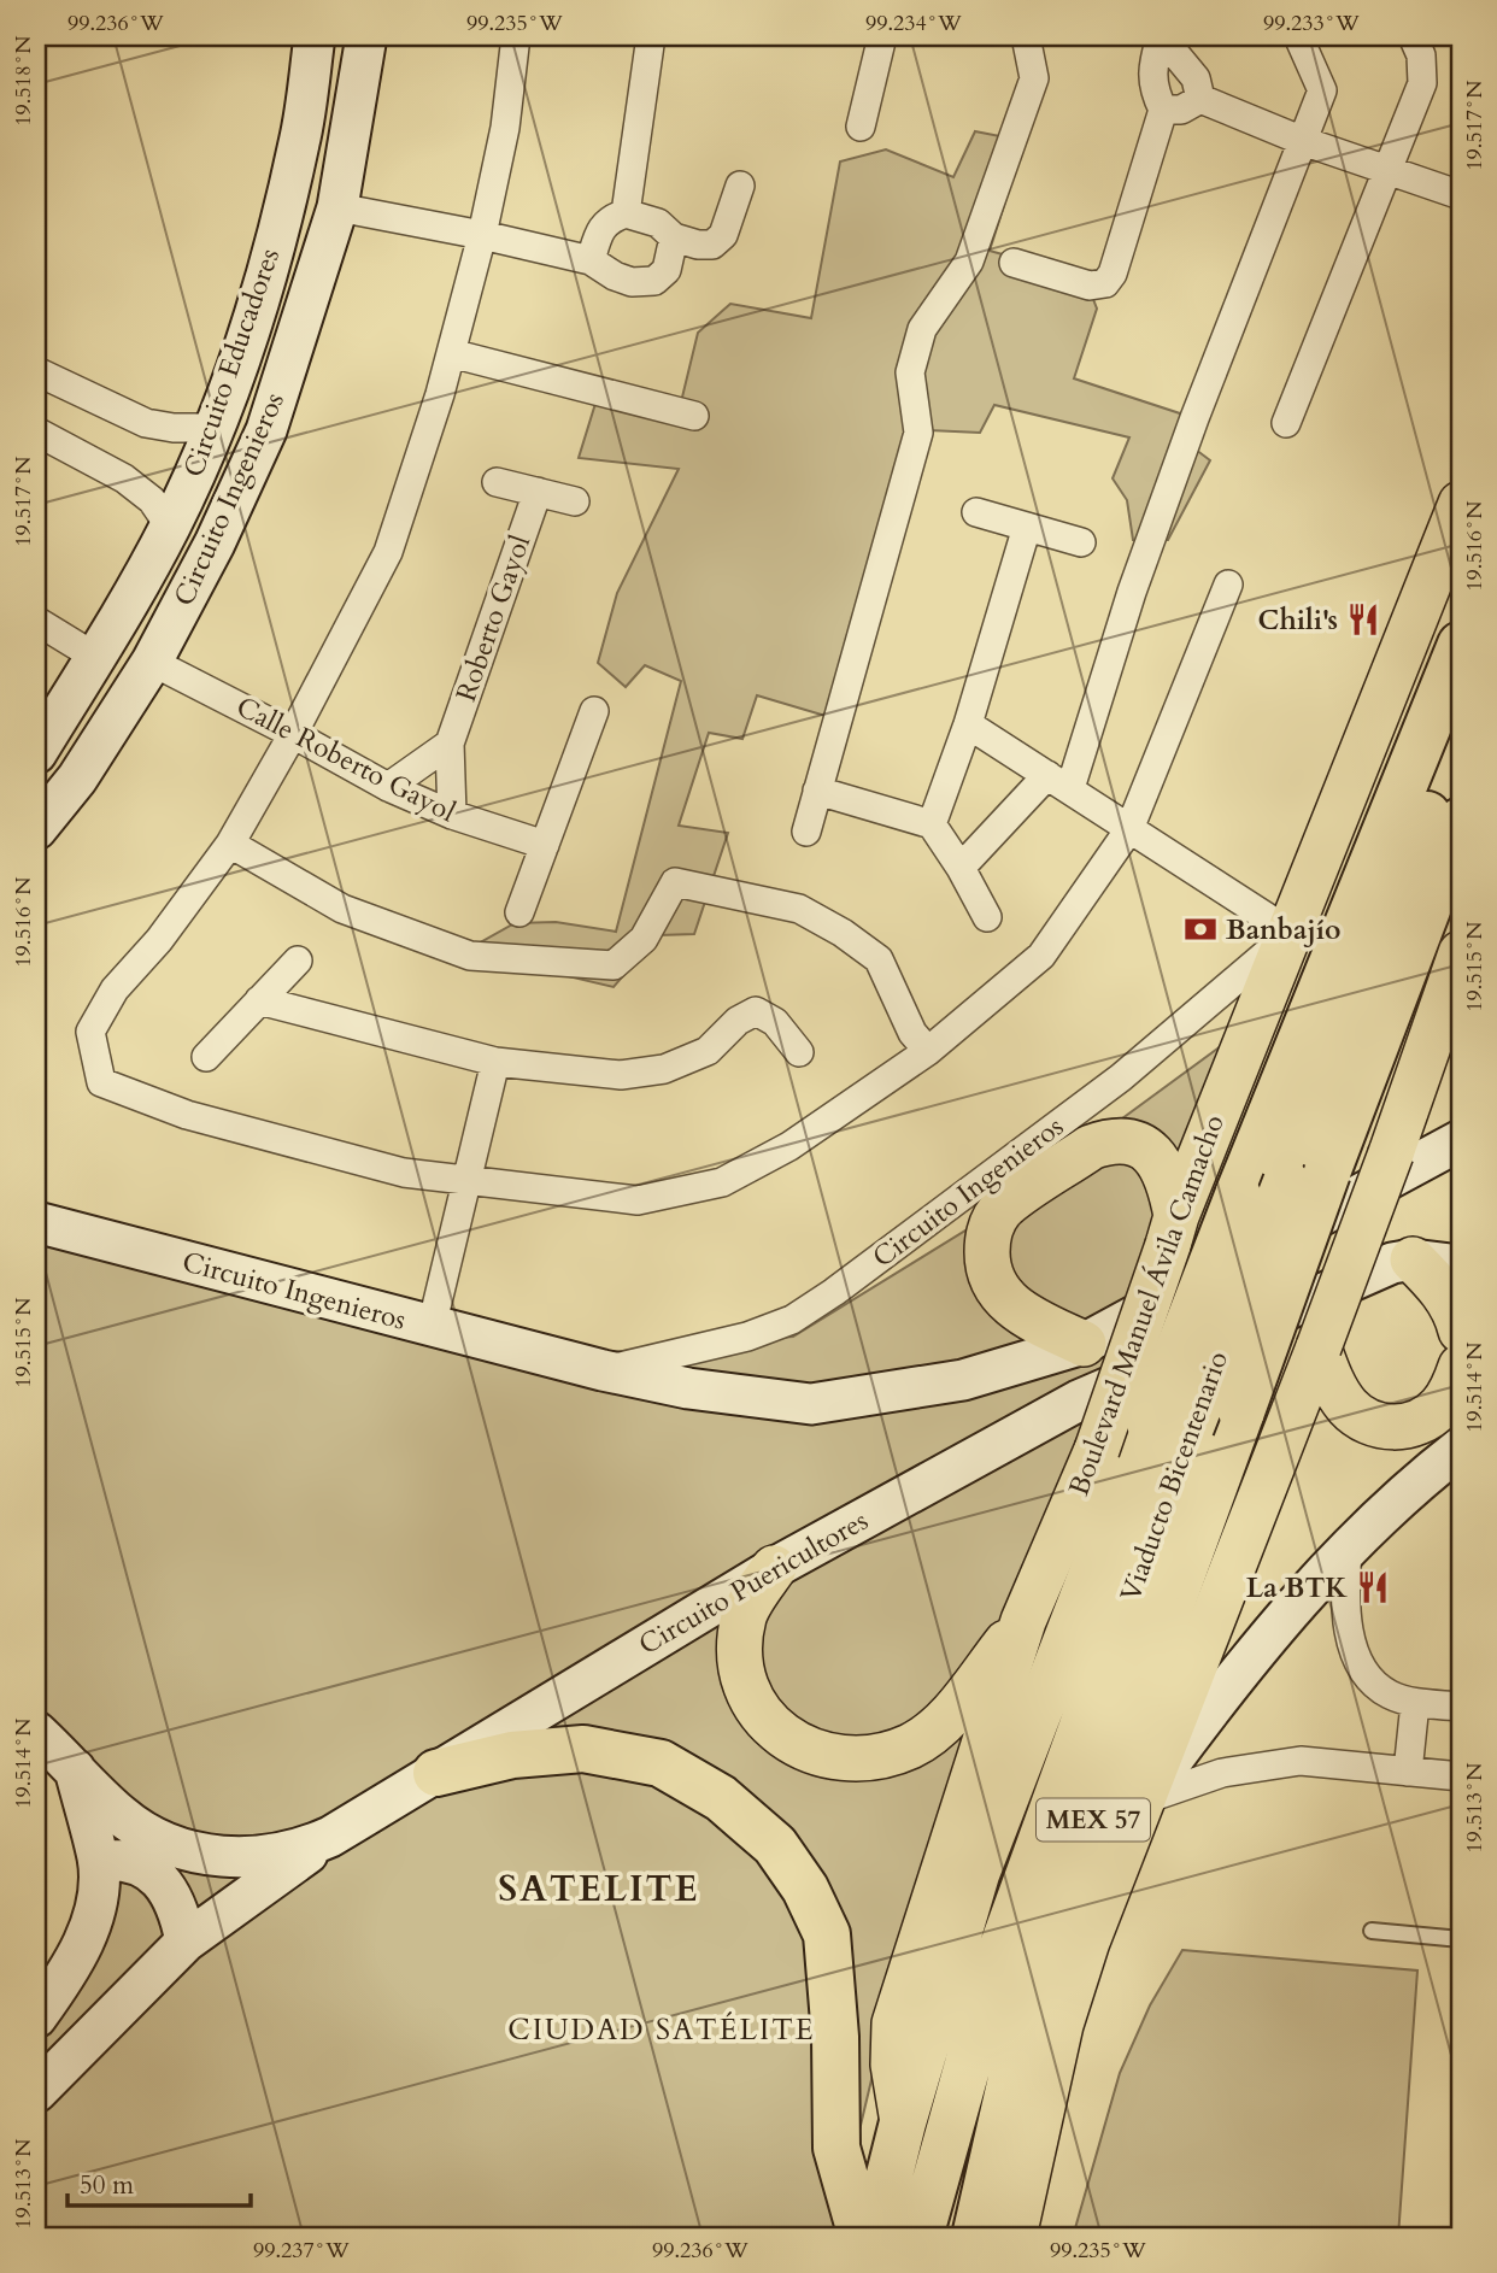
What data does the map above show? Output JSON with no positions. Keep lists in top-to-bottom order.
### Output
{
  "streets": {
    "highway": ["Boulevard Manuel Ávila Camacho", "Viaducto Bicentenario", "MEX 57"],
    "main road": ["Circuito Educadores", "Circuito Ingenieros", "Circuito Puericultores"],
    "street": ["Roberto Gayol", "Calle Roberto Gayol"]
  },
  "crossings": [
    ["Circuito Ingenieros", "Calle Roberto Gayol"],
    ["Circuito Ingenieros", "Boulevard Manuel Ávila Camacho"],
    ["Roberto Gayol", "Calle Roberto Gayol"],
    ["Boulevard Manuel Ávila Camacho", "Viaducto Bicentenario"],
    ["Viaducto Bicentenario", "MEX 57"]
  ],
  "districts": ["SATELITE", "CIUDAD SATÉLITE"],
  "places": {
    "restaurant": ["Chili's", "La BTK"],
    "bank": ["Banbajío"]
  },
  "scale_bar": "50 m",
  "coordinates": [
    "99.236°W",
    "99.235°W",
    "99.234°W",
    "99.233°W",
    "19.518°N",
    "19.517°N",
    "19.516°N",
    "19.515°N",
    "19.514°N",
    "19.513°N",
    "99.237°W"
  ]
}
